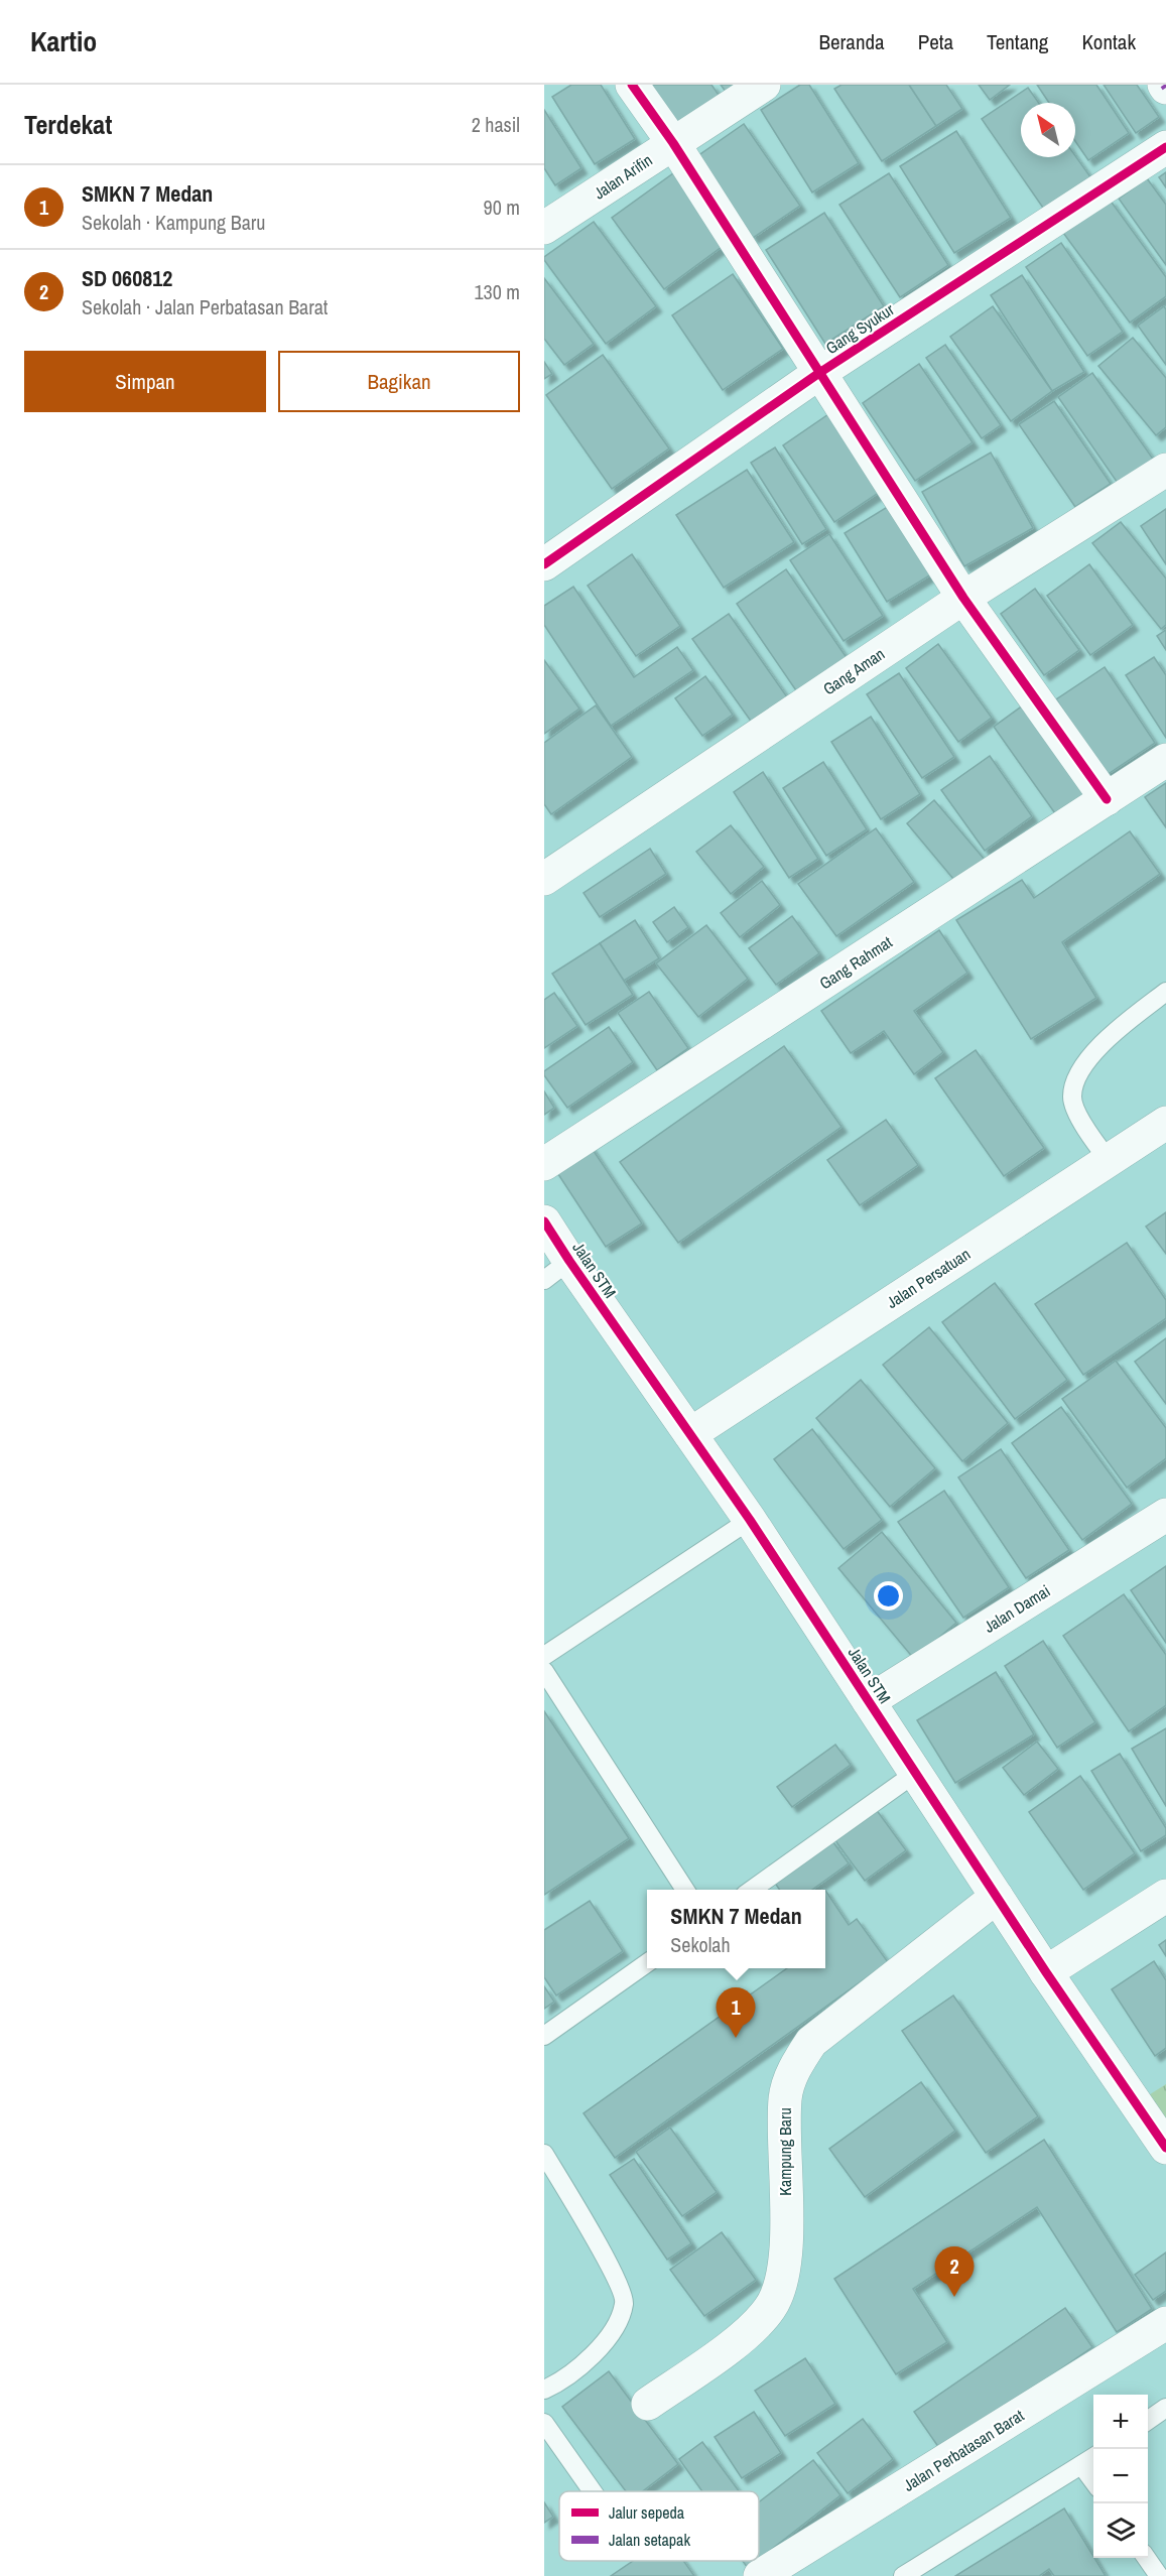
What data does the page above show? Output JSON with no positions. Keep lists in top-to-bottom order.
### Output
{
  "streets": {
    "street": [
      "Jalan Arifin",
      "Gang Syukur",
      "Gang Aman",
      "Gang Rahmat",
      "Jalan STM",
      "Jalan Persatuan",
      "Jalan Damai",
      "Kampung Baru",
      "Jalan Perbatasan Barat"
    ]
  },
  "crossings": [
    ["Jalan STM", "Jalan Persatuan"],
    ["Jalan STM", "Jalan Damai"],
    ["Jalan STM", "Kampung Baru"]
  ],
  "legend": ["Jalur sepeda", "Jalan setapak"],
  "north": "top left",
  "page": {
    "header": "Kartio",
    "nav": [
      "Beranda",
      "Peta",
      "Tentang",
      "Kontak"
    ],
    "heading": ["Terdekat", "2 hasil"],
    "list": [
      {
        "mark": "1",
        "name": "SMKN 7 Medan",
        "note": "Sekolah · Kampung Baru",
        "value": "90 m"
      },
      {
        "mark": "2",
        "name": "SD 060812",
        "note": "Sekolah · Jalan Perbatasan Barat",
        "value": "130 m"
      }
    ],
    "buttons": ["Simpan", "Bagikan"],
    "popup": ["SMKN 7 Medan", "Sekolah"],
    "pins": ["1", "2"],
    "map_buttons": ["+", "−"]
  }
}
